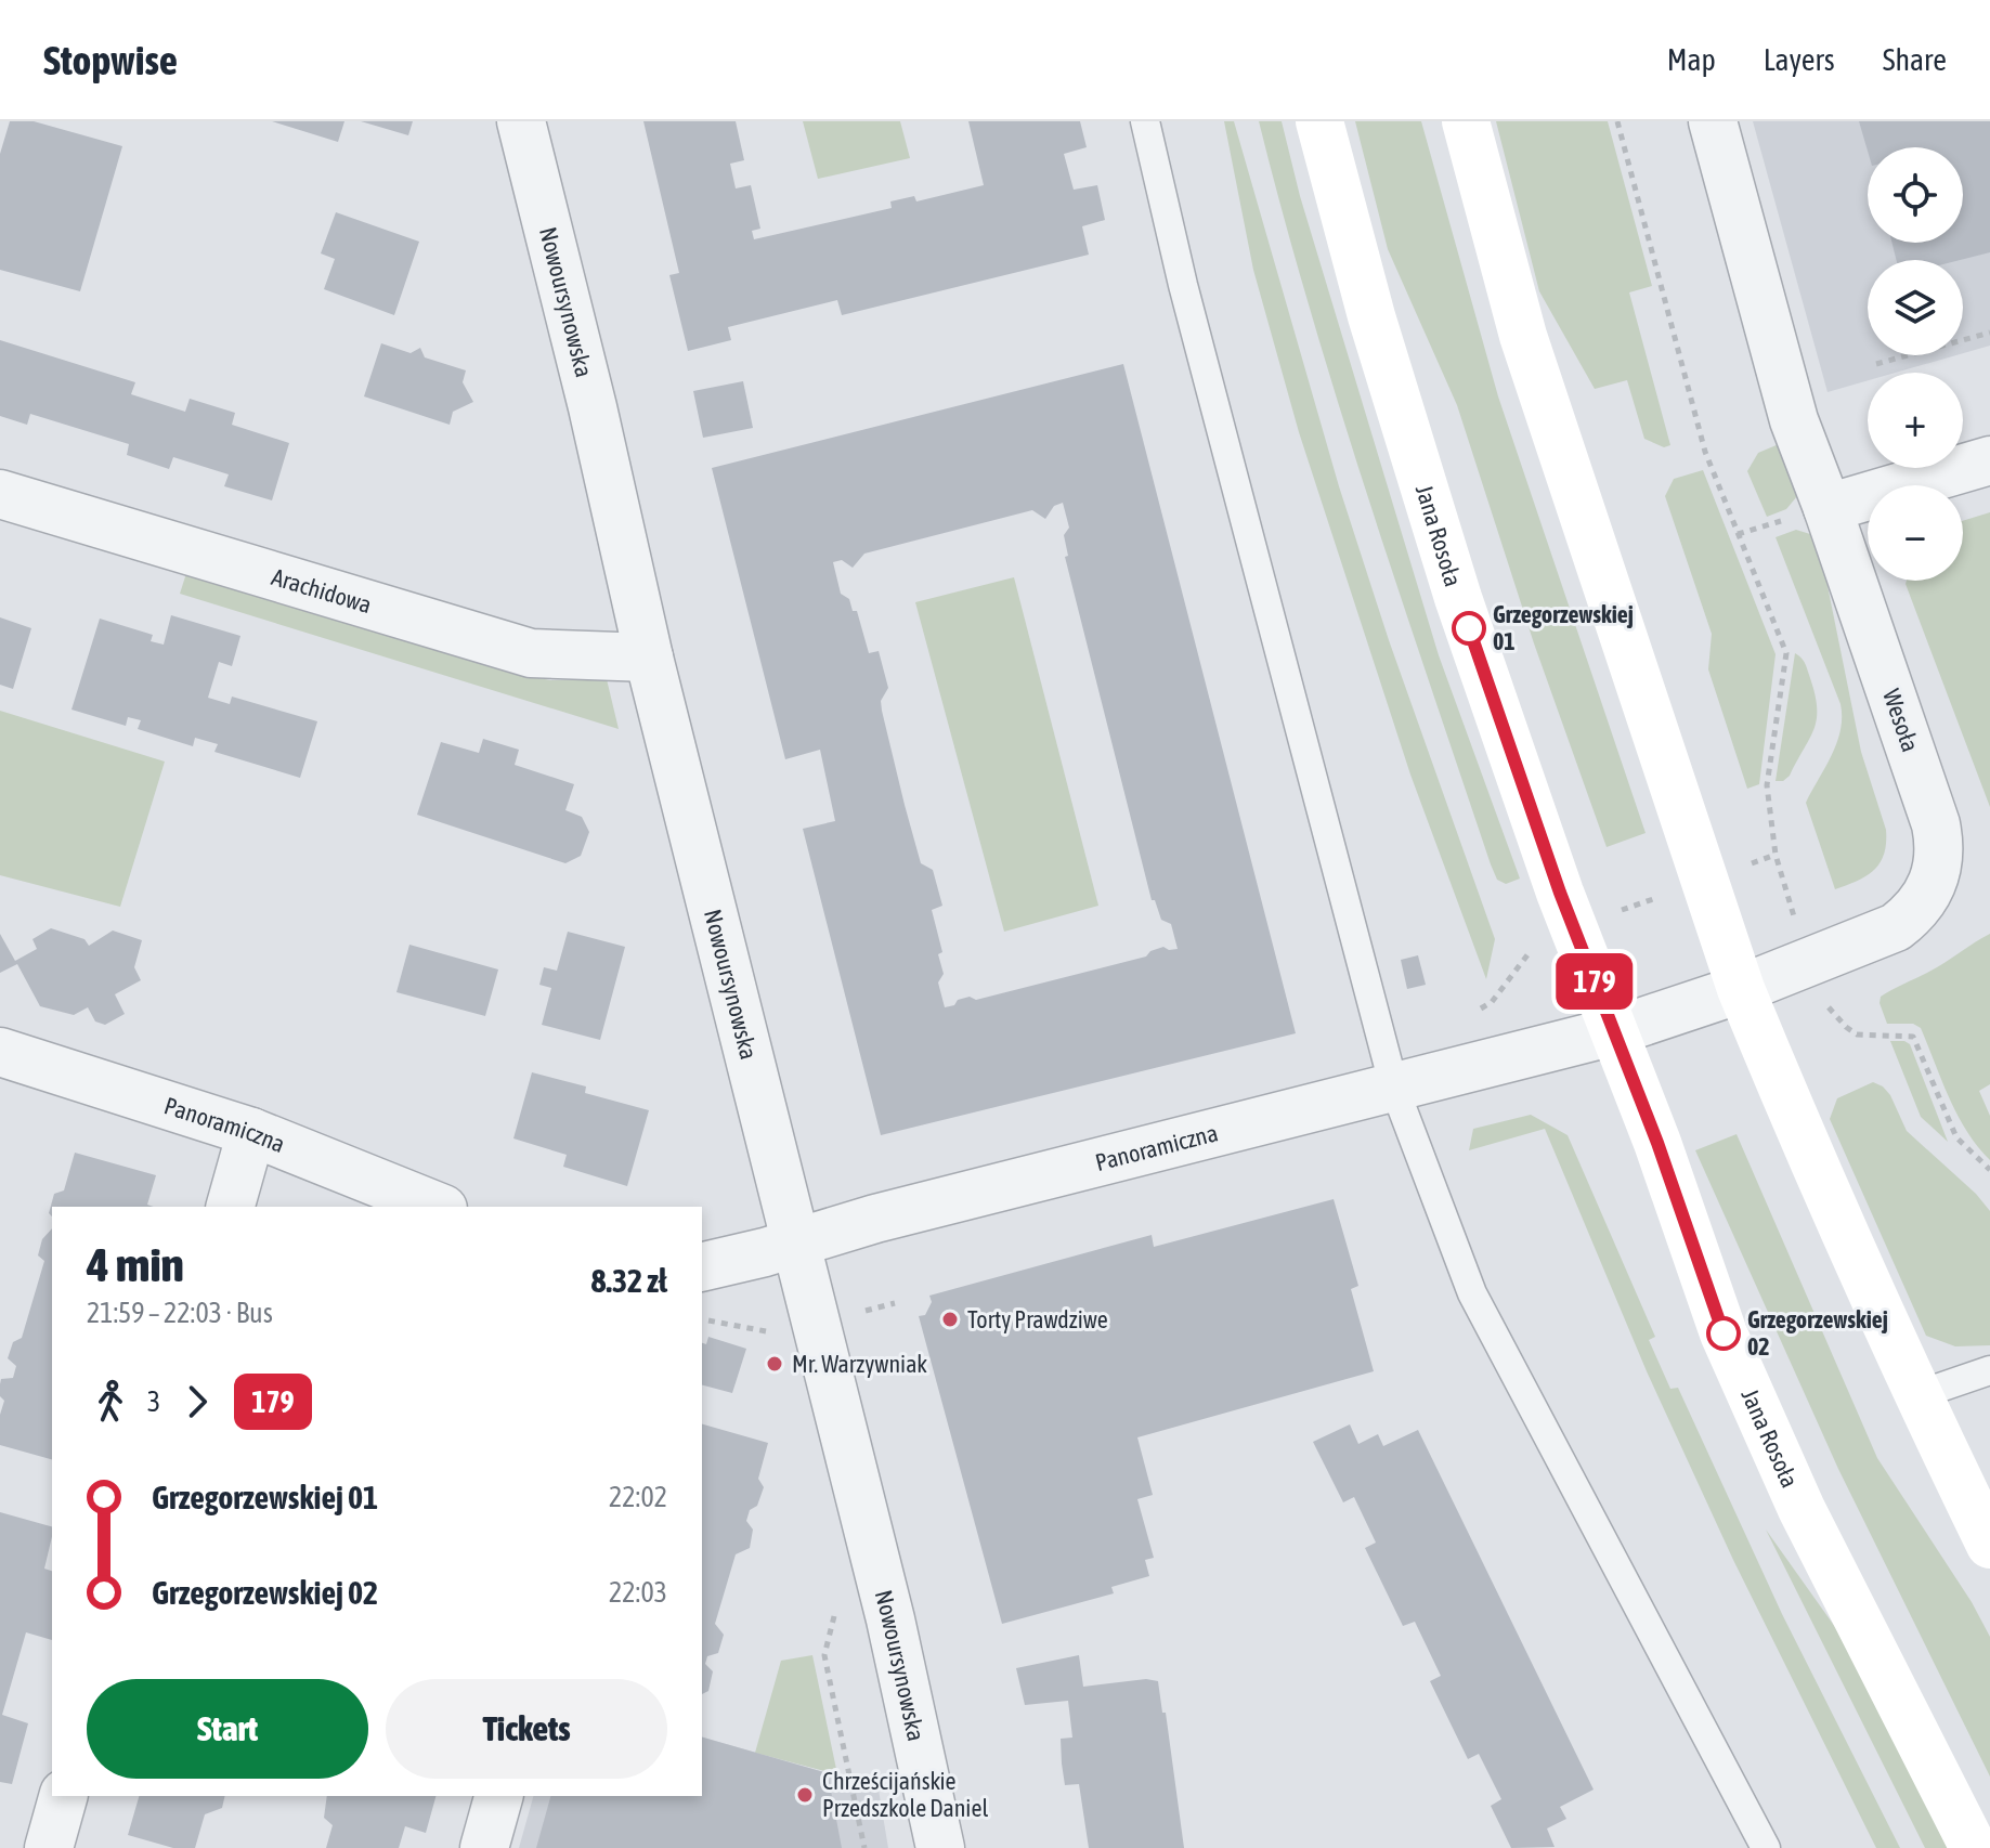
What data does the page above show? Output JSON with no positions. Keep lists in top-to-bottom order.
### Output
{
  "streets": {
    "main road": ["Jana Rosoła"],
    "street": [
      "Nowoursynowska",
      "Arachidowa",
      "Wesoła",
      "Panoramiczna"
    ]
  },
  "crossings": [
    ["Nowoursynowska", "Arachidowa"],
    ["Nowoursynowska", "Panoramiczna"],
    ["Jana Rosoła", "Wesoła"],
    ["Jana Rosoła", "Panoramiczna"],
    ["Wesoła", "Panoramiczna"]
  ],
  "places": [
    "Grzegorzewskiej 01",
    "Torty Prawdziwe",
    "Grzegorzewskiej 02",
    "Mr. Warzywniak",
    "Chrześcijańskie Przedszkole Daniel"
  ],
  "lines": ["bus line 179"],
  "page": {
    "header": "Stopwise",
    "nav": ["Map", "Layers", "Share"],
    "on_map": "179",
    "map_buttons": ["+", "−"],
    "heading": ["4 min", "21:59 – 22:03 · Bus", "8.32 zł"],
    "legs": ["3", "179"],
    "list": [
      {
        "name": "Grzegorzewskiej 01",
        "value": "22:02"
      },
      {
        "name": "Grzegorzewskiej 02",
        "value": "22:03"
      }
    ],
    "buttons": ["Start", "Tickets"]
  }
}
